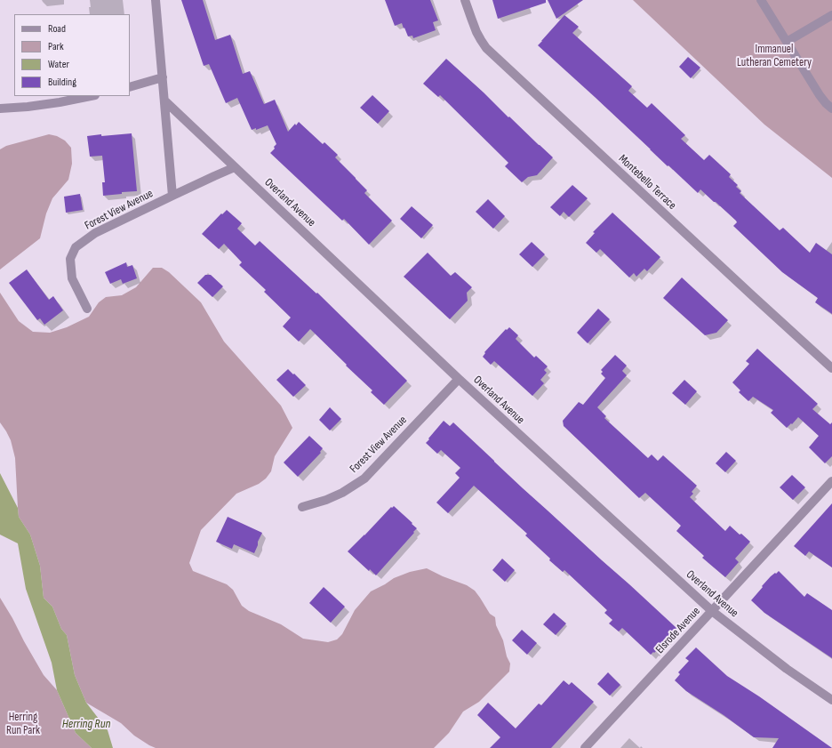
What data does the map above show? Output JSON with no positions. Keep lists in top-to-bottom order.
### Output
{
  "streets": {
    "street": [
      "Montebello Terrace",
      "Overland Avenue",
      "Forest View Avenue",
      "Elsrode Avenue"
    ]
  },
  "crossings": [
    ["Overland Avenue", "Forest View Avenue"],
    ["Overland Avenue", "Elsrode Avenue"]
  ],
  "water": ["Herring Run"],
  "parks": ["Immanuel Lutheran Cemetery", "Herring Run Park"],
  "legend": [
    "Road",
    "Park",
    "Water",
    "Building"
  ]
}
